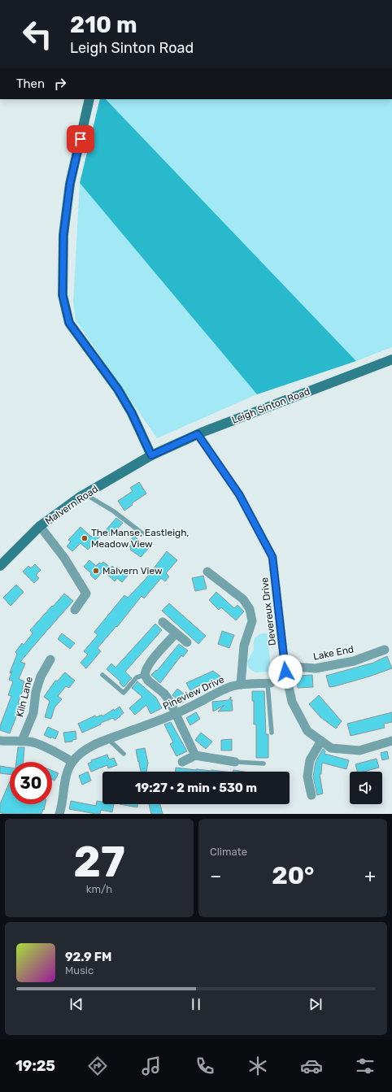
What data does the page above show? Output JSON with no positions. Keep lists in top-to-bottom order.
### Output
{
  "streets": {
    "main road": ["Leigh Sinton Road", "Malvern Road"],
    "street": [
      "Devereux Drive",
      "Lake End",
      "Pineview Drive",
      "Kiln Lane"
    ]
  },
  "crossings": [
    ["Leigh Sinton Road", "Malvern Road"],
    ["Leigh Sinton Road", "Devereux Drive"],
    ["Devereux Drive", "Lake End"]
  ],
  "places": ["The Manse, Eastleigh, Meadow View", "Malvern View"],
  "page": {
    "turn": ["210 m", "Leigh Sinton Road"],
    "then": "Then",
    "limit": "30",
    "trip": "19:27 · 2 min · 530 m",
    "tile": [
      ["27", "km/h"],
      "Climate"
    ],
    "heat": ["−", "20°", "+"],
    "song": ["92.9 FM", "Music"],
    "tabs": "19:25"
  }
}
